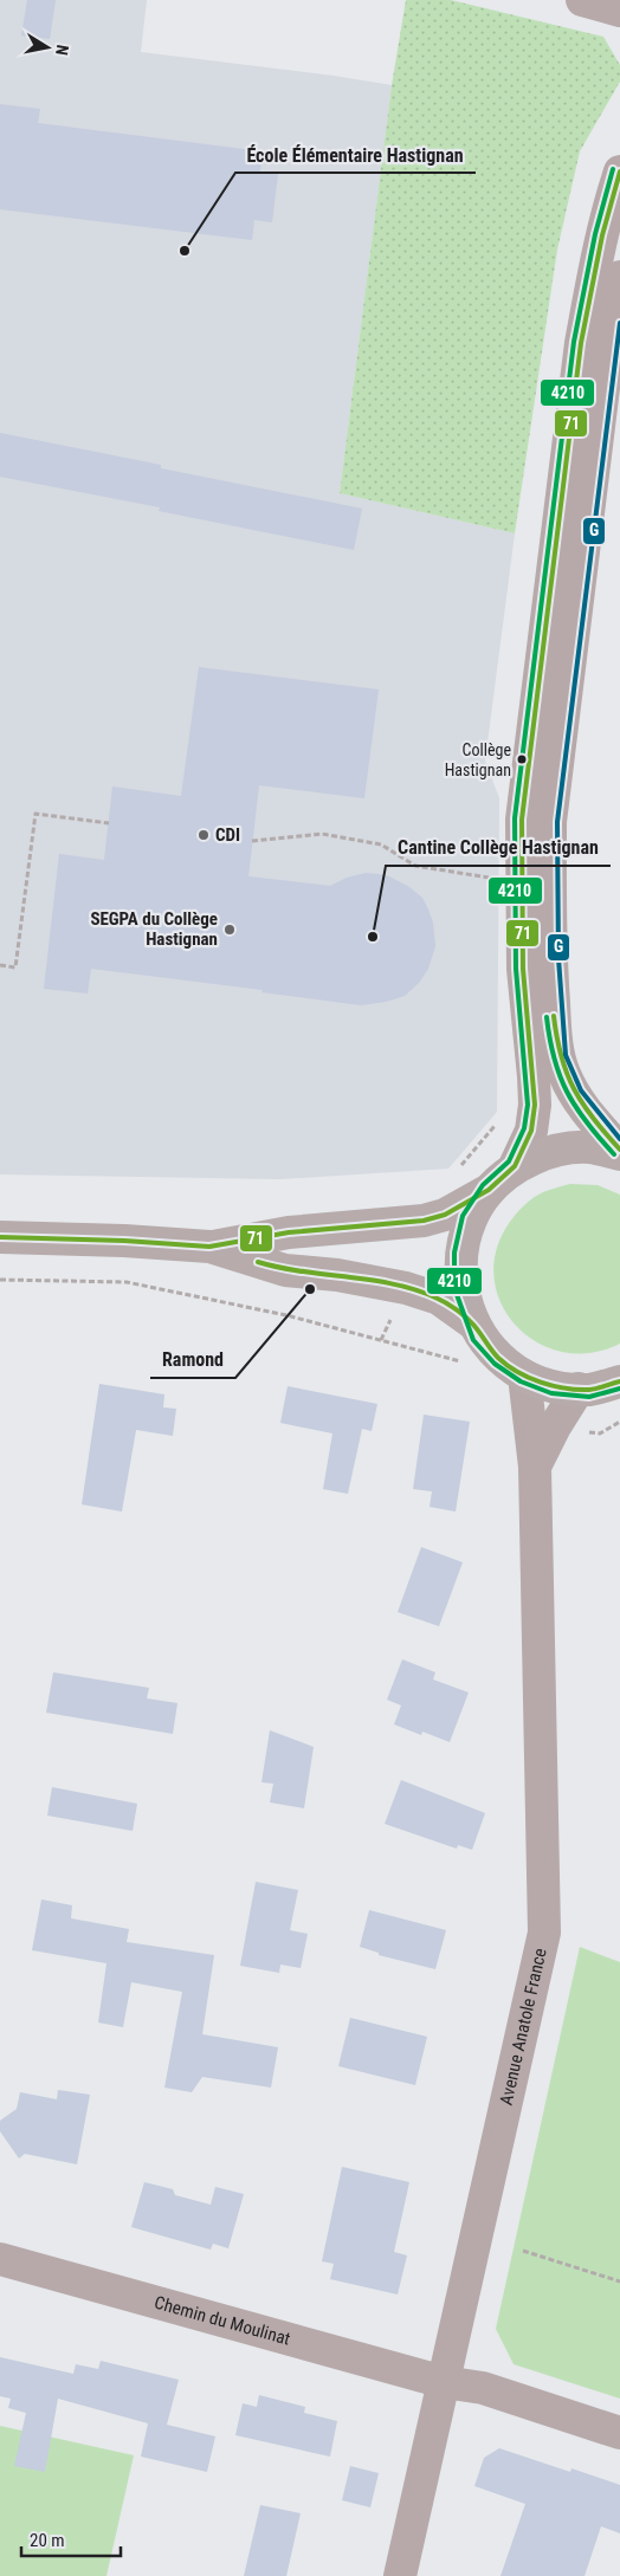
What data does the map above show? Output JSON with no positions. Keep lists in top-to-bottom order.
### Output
{
  "streets": {
    "street": ["Avenue Anatole France", "Chemin du Moulinat"]
  },
  "crossings": [
    ["Avenue Anatole France", "Chemin du Moulinat"]
  ],
  "places": [
    "École Élémentaire Hastignan",
    "Collège Hastignan",
    "CDI",
    "SEGPA du Collège Hastignan",
    "Cantine Collège Hastignan",
    "Ramond"
  ],
  "lines": ["transit line 4210", "transit line 71", "transit line G"],
  "scale_bar": "20 m",
  "north": "right"
}
